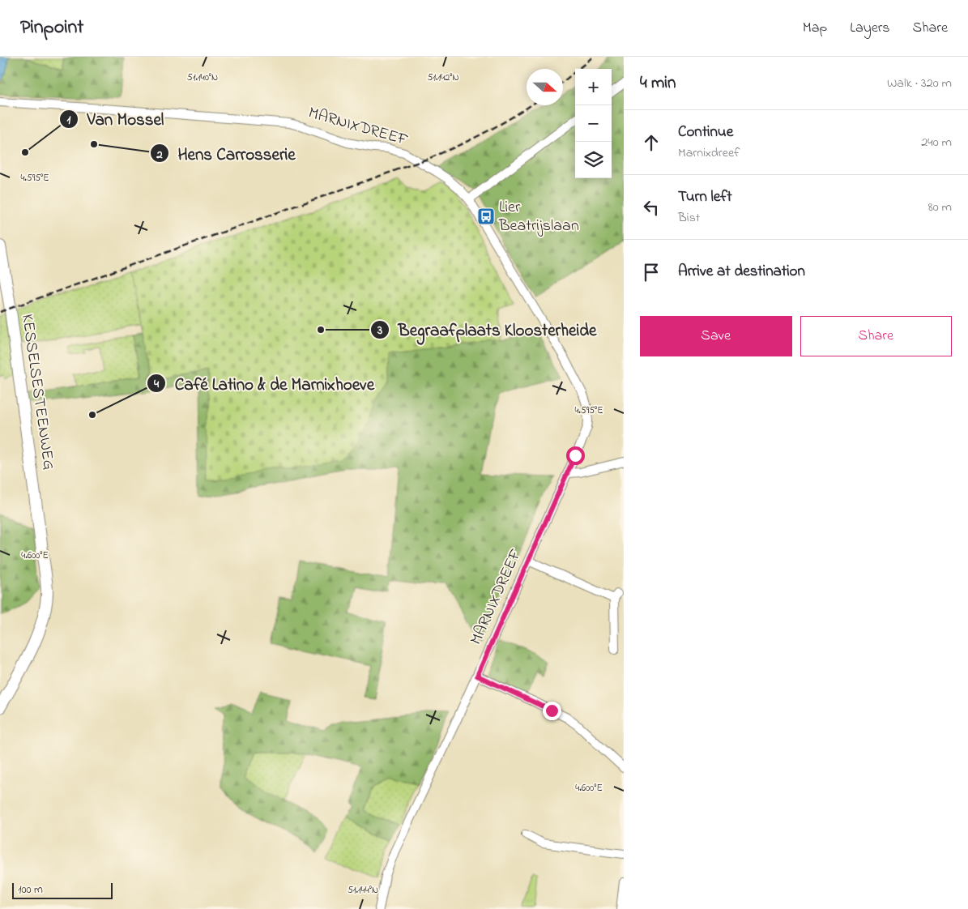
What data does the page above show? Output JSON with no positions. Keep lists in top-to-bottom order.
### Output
{
  "streets": {
    "main road": ["KESSELSESTEENWEG"],
    "street": ["MARNIXDREEF"]
  },
  "places": {
    "other": [
      "Hens Carrosserie",
      "Van Mossel",
      "Begraafplaats Kloosterheide",
      "Café Latino & de Marnixhoeve"
    ],
    "bus stop": ["Lier Beatrijslaan"]
  },
  "scale_bar": "100 m",
  "north": "right",
  "page": {
    "header": "Pinpoint",
    "nav": ["Map", "Layers", "Share"],
    "heading": ["4 min", "Walk · 320 m"],
    "map_buttons": ["+", "−"],
    "list": [
      ["Continue", "Marnixdreef", "240 m"],
      ["Turn left", "Bist", "80 m"],
      "Arrive at destination"
    ],
    "buttons": ["Save", "Share"],
    "scale": "100 m"
  },
  "coordinates": [
    "51.140°N",
    "51.142°N",
    "4.595°E",
    "4.600°E",
    "51.144°N"
  ]
}
